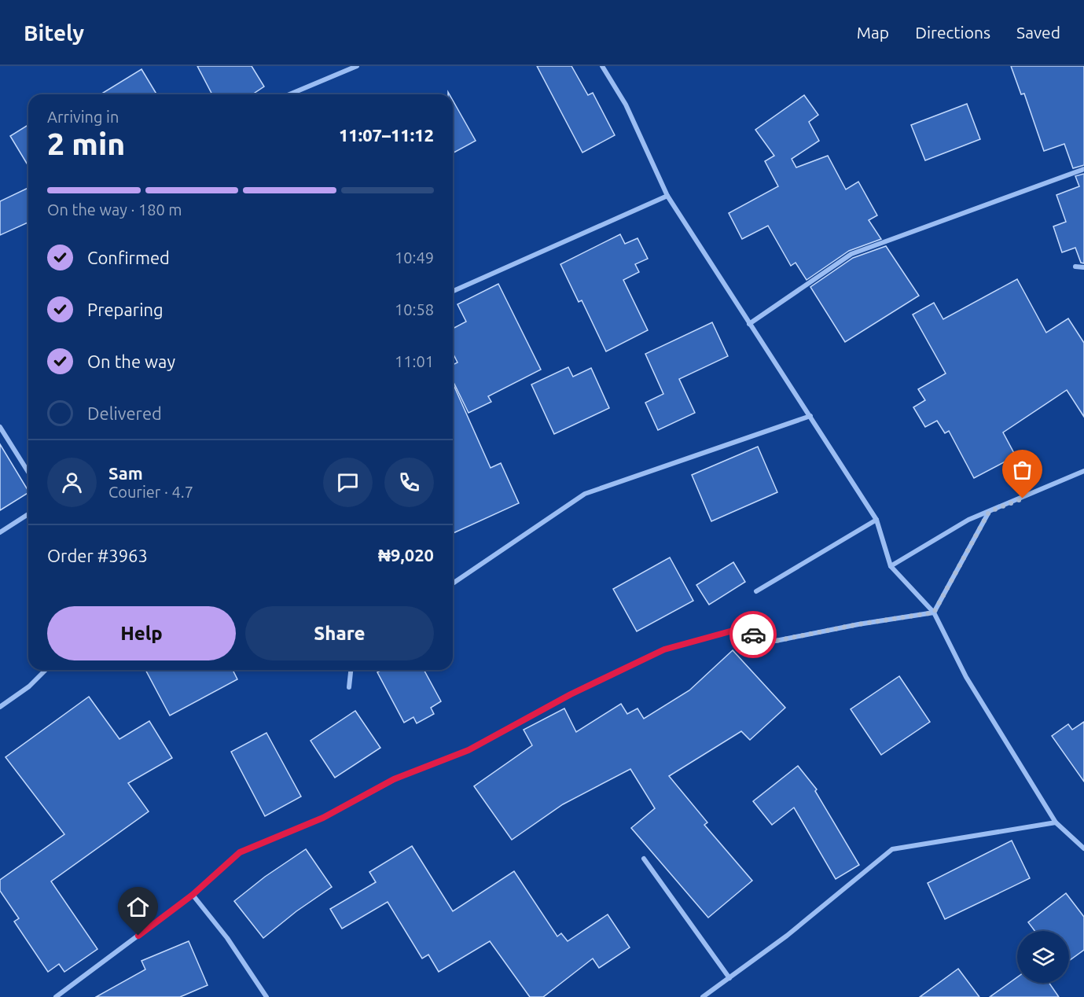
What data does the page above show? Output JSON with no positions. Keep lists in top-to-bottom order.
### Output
{
  "page": {
    "header": "Bitely",
    "nav": ["Map", "Directions", "Saved"],
    "heading": ["2 min", "Arriving in", "11:07–11:12"],
    "panel": [
      "Sam",
      "Courier · 4.7",
      "Order #3963",
      "₦9,020"
    ],
    "bar": "On the way · 180 m",
    "list": [
      ["Confirmed", "10:49"],
      ["Preparing", "10:58"],
      ["On the way", "11:01"],
      "Delivered"
    ],
    "buttons": ["Help", "Share"]
  }
}
